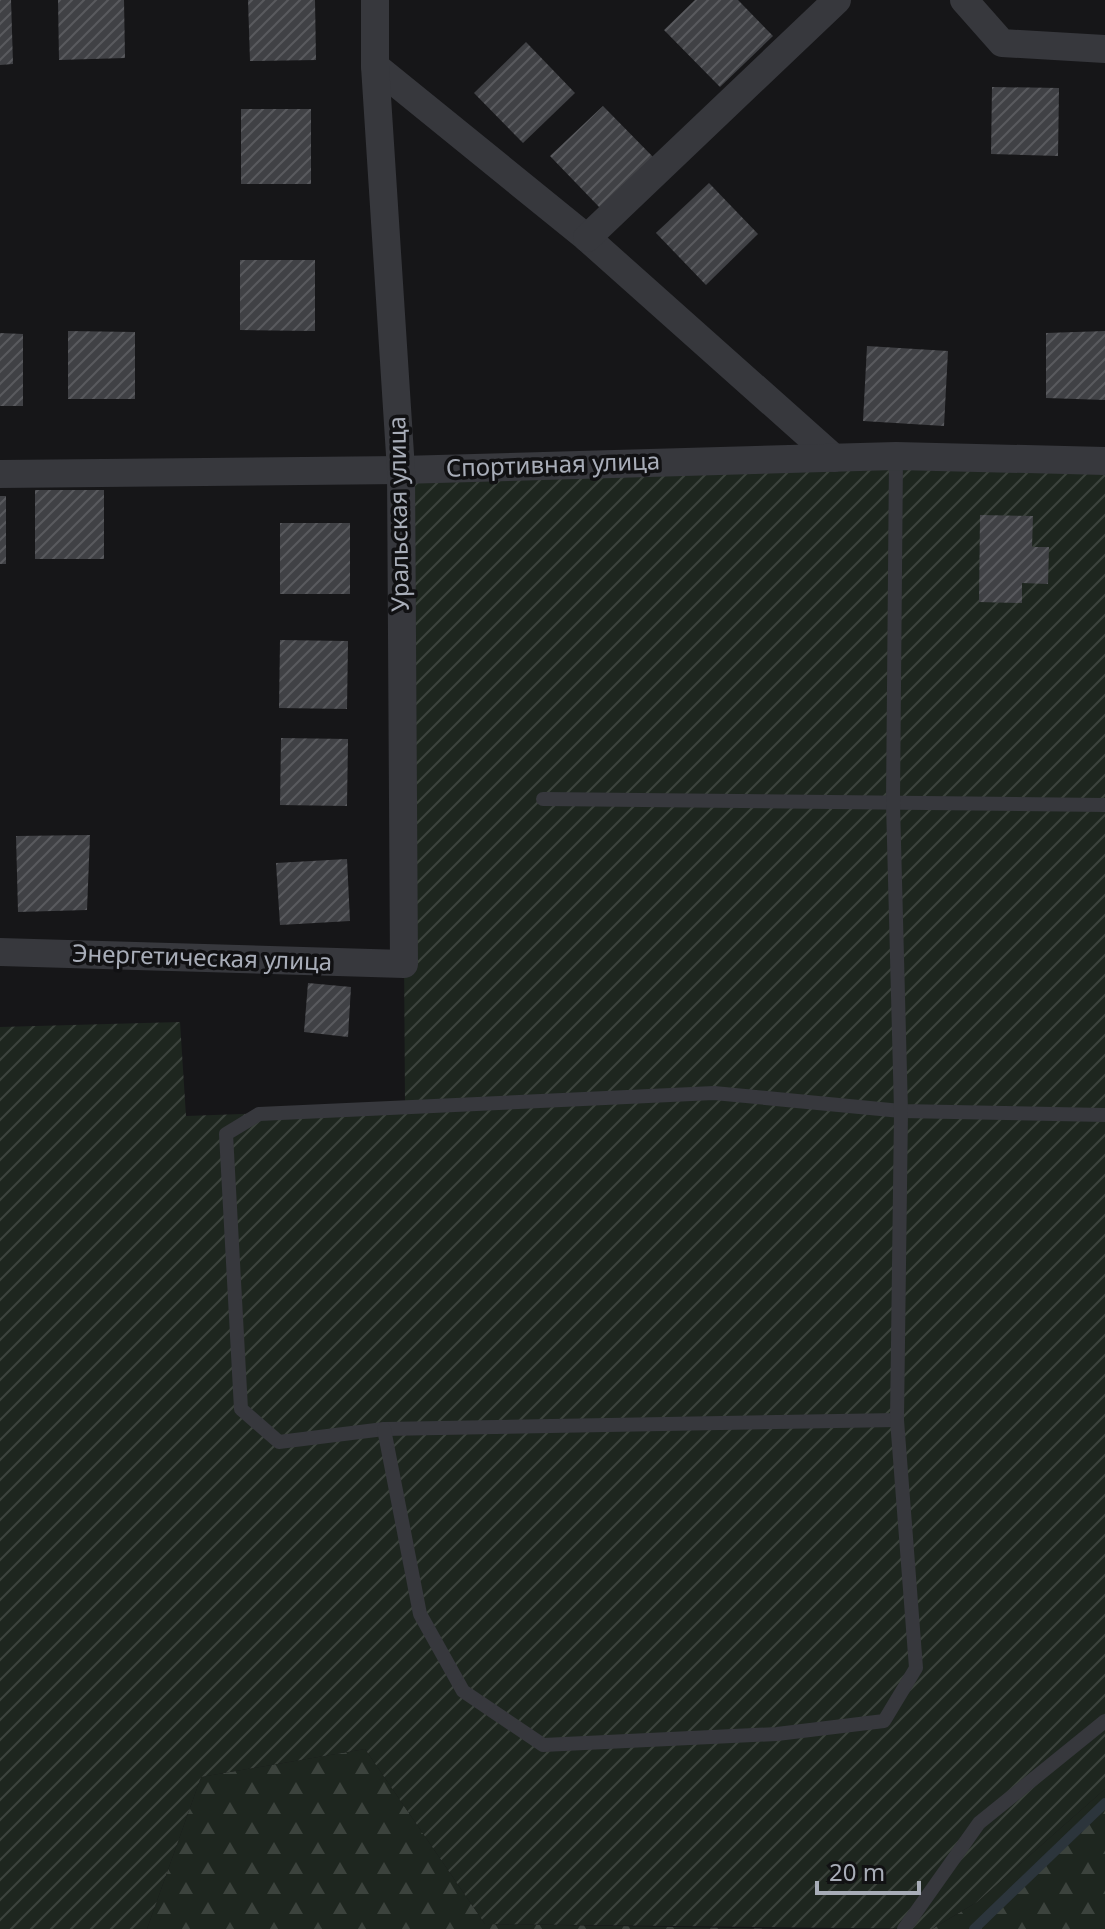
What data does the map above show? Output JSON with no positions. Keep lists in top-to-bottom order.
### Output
{
  "streets": {
    "street": ["Спортивная улица", "Уральская улица", "Энергетическая улица"]
  },
  "crossings": [
    ["Спортивная улица", "Уральская улица"],
    ["Уральская улица", "Энергетическая улица"]
  ],
  "scale_bar": "20 m"
}
